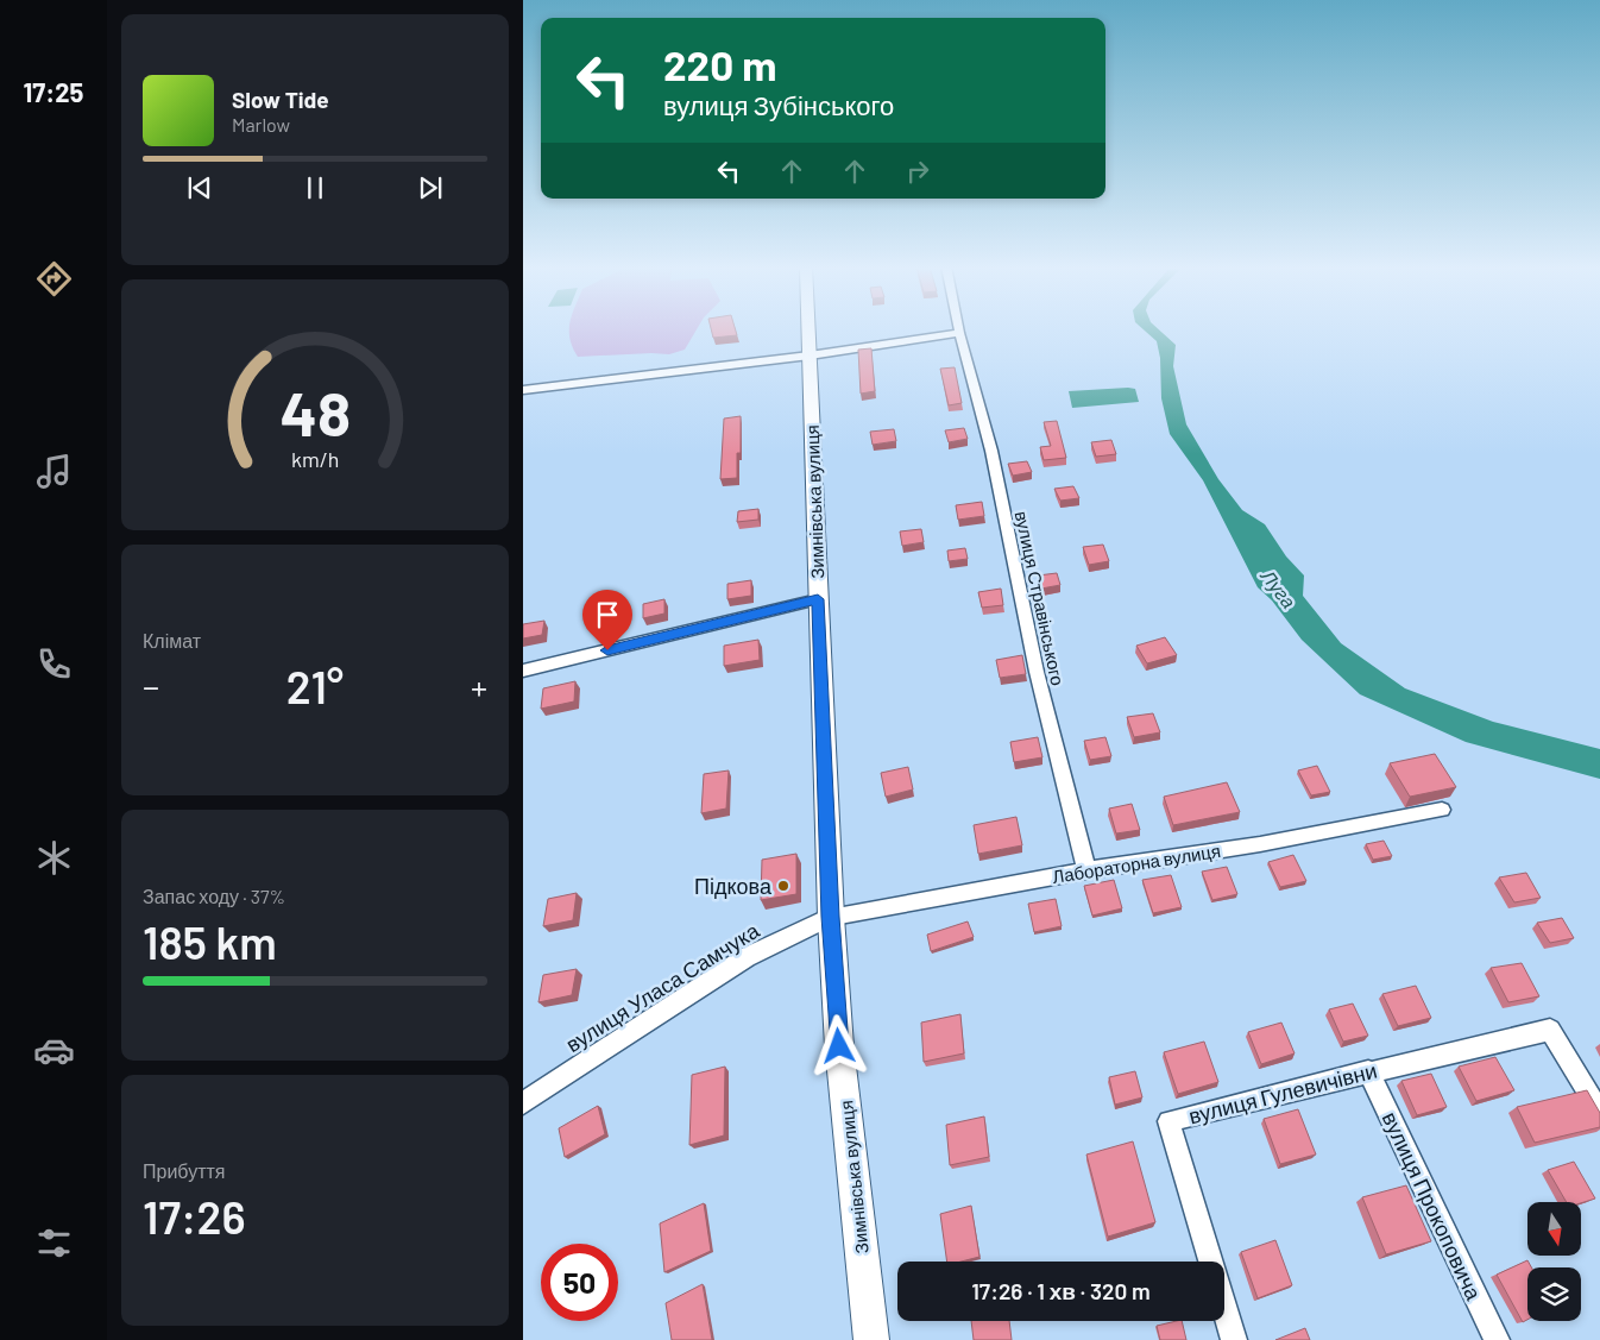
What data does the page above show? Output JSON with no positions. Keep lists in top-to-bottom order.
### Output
{
  "streets": {
    "main road": ["Зимнівська вулиця"],
    "street": [
      "вулиця Стравінського",
      "Лабораторна вулиця",
      "вулиця Уласа Самчука",
      "вулиця Гулевичівни",
      "вулиця Прокоповича"
    ]
  },
  "crossings": [
    ["Зимнівська вулиця", "Лабораторна вулиця"],
    ["Зимнівська вулиця", "вулиця Уласа Самчука"],
    ["вулиця Стравінського", "Лабораторна вулиця"],
    ["Лабораторна вулиця", "вулиця Уласа Самчука"],
    ["вулиця Гулевичівни", "вулиця Прокоповича"]
  ],
  "water": ["Луга"],
  "places": ["Підкова"],
  "north": "bottom",
  "page": {
    "tabs": "17:25",
    "turn": ["220 m", "вулиця Зубінського"],
    "song": ["Slow Tide", "Marlow"],
    "tile": [
      "Клімат",
      ["Запас ходу · 37%", "185 km"],
      ["Прибуття", "17:26"]
    ],
    "heat": ["−", "21°", "+"],
    "limit": "50",
    "trip": "17:26 · 1 хв · 320 m",
    "gauge": ["48", "km/h"]
  }
}
